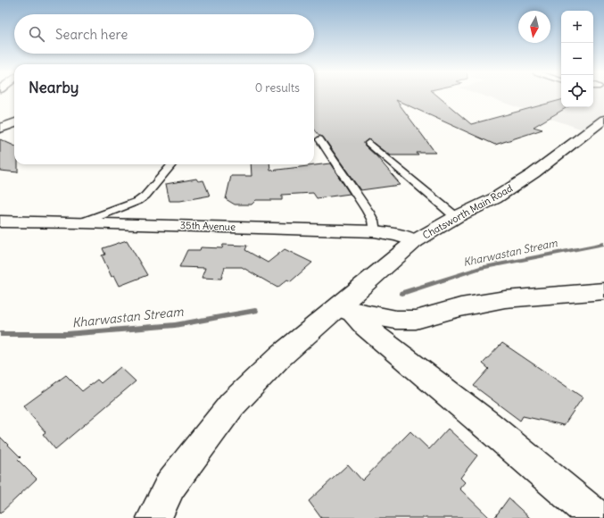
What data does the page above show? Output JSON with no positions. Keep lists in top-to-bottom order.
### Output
{
  "streets": {
    "street": ["Chatsworth Main Road", "35th Avenue"]
  },
  "crossings": [
    ["Chatsworth Main Road", "35th Avenue"]
  ],
  "water": ["Kharwastan Stream"],
  "north": "bottom",
  "page": {
    "map_buttons": ["+", "−"],
    "search": "Search here",
    "heading": ["Nearby", "0 results"]
  }
}
